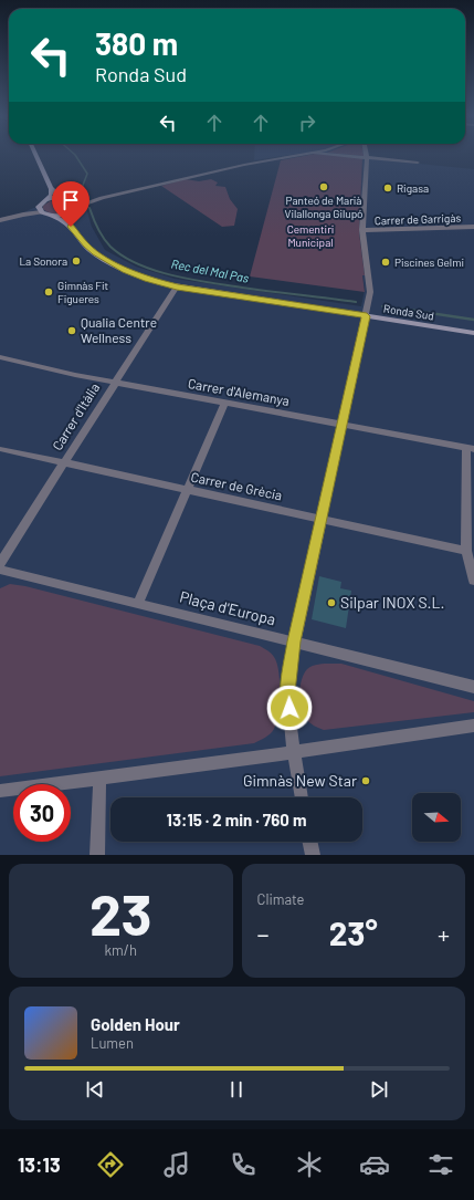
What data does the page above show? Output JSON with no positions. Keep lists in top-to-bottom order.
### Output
{
  "streets": {
    "main road": ["Ronda Sud"],
    "street": [
      "Carrer de Garrigàs",
      "Carrer d'Alemanya",
      "Carrer d'Itàlia",
      "Carrer de Grècia",
      "Plaça d'Europa"
    ]
  },
  "crossings": [
    ["Ronda Sud", "Carrer d'Itàlia"],
    ["Carrer d'Alemanya", "Carrer d'Itàlia"],
    ["Carrer d'Itàlia", "Carrer de Grècia"]
  ],
  "water": ["Rec del Mal Pas"],
  "parks": ["Cementiri Municipal"],
  "places": [
    "Panteó de Marià Vilallonga Gilupó",
    "Rigasa",
    "La Sonora",
    "Piscines Gelmi",
    "Gimnàs Fit Figueres",
    "Qualia Centre Wellness",
    "Silpar INOX S.L.",
    "Gimnàs New Star"
  ],
  "north": "right",
  "page": {
    "turn": ["380 m", "Ronda Sud"],
    "limit": "30",
    "trip": "13:15 · 2 min · 760 m",
    "tile": [
      ["23", "km/h"],
      "Climate"
    ],
    "heat": ["−", "23°", "+"],
    "song": ["Golden Hour", "Lumen"],
    "tabs": "13:13"
  }
}
